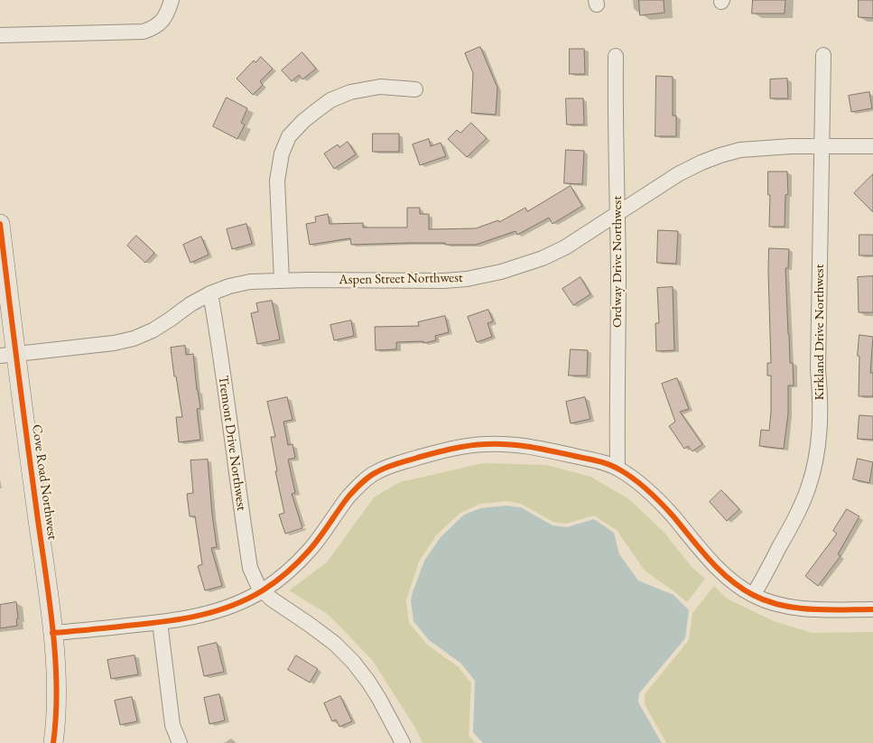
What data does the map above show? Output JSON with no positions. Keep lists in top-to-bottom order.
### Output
{
  "streets": {
    "main road": ["Cove Road Northwest"],
    "street": [
      "Ordway Drive Northwest",
      "Aspen Street Northwest",
      "Kirkland Drive Northwest",
      "Tremont Drive Northwest"
    ]
  },
  "crossings": [
    ["Ordway Drive Northwest", "Aspen Street Northwest"],
    ["Aspen Street Northwest", "Kirkland Drive Northwest"],
    ["Aspen Street Northwest", "Tremont Drive Northwest"],
    ["Aspen Street Northwest", "Cove Road Northwest"]
  ]
}
